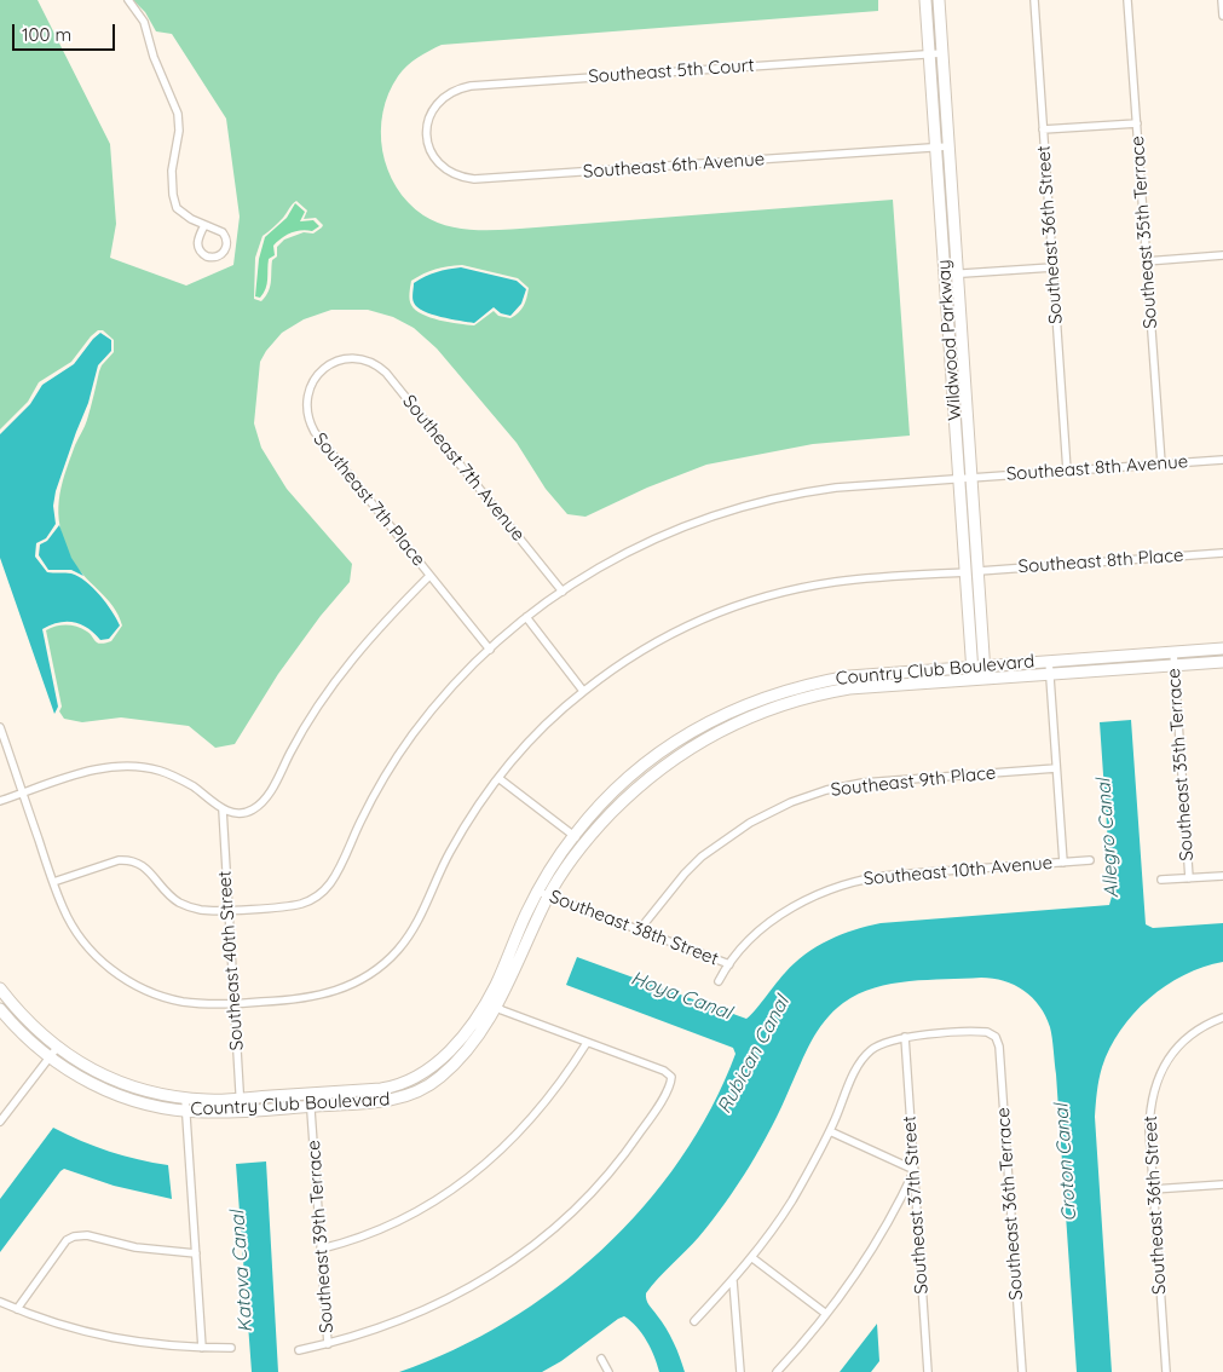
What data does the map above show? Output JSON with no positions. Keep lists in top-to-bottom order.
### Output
{
  "streets": {
    "main road": ["Wildwood Parkway", "Country Club Boulevard"],
    "street": [
      "Southeast 5th Court",
      "Southeast 6th Avenue",
      "Southeast 35th Terrace",
      "Southeast 36th Street",
      "Southeast 7th Avenue",
      "Southeast 8th Avenue",
      "Southeast 7th Place",
      "Southeast 8th Place",
      "Southeast 9th Place",
      "Southeast 10th Avenue",
      "Southeast 38th Street",
      "Southeast 40th Street",
      "Southeast 36th Terrace",
      "Southeast 37th Street",
      "Southeast 39th Terrace"
    ]
  },
  "crossings": [
    ["Southeast 5th Court", "Southeast 6th Avenue"],
    ["Southeast 5th Court", "Wildwood Parkway"],
    ["Southeast 6th Avenue", "Wildwood Parkway"],
    ["Southeast 35th Terrace", "Southeast 8th Avenue"],
    ["Southeast 35th Terrace", "Country Club Boulevard"],
    ["Southeast 36th Street", "Southeast 8th Avenue"],
    ["Wildwood Parkway", "Southeast 8th Avenue"],
    ["Wildwood Parkway", "Southeast 8th Place"],
    ["Wildwood Parkway", "Country Club Boulevard"],
    ["Southeast 7th Avenue", "Southeast 7th Place"],
    ["Country Club Boulevard", "Southeast 38th Street"],
    ["Country Club Boulevard", "Southeast 40th Street"],
    ["Country Club Boulevard", "Southeast 39th Terrace"],
    ["Southeast 9th Place", "Southeast 38th Street"],
    ["Southeast 10th Avenue", "Southeast 38th Street"],
    ["Southeast 36th Terrace", "Southeast 37th Street"]
  ],
  "water": [
    "Allegro Canal",
    "Hoya Canal",
    "Rubican Canal",
    "Croton Canal",
    "Katova Canal"
  ],
  "scale_bar": "100 m"
}
